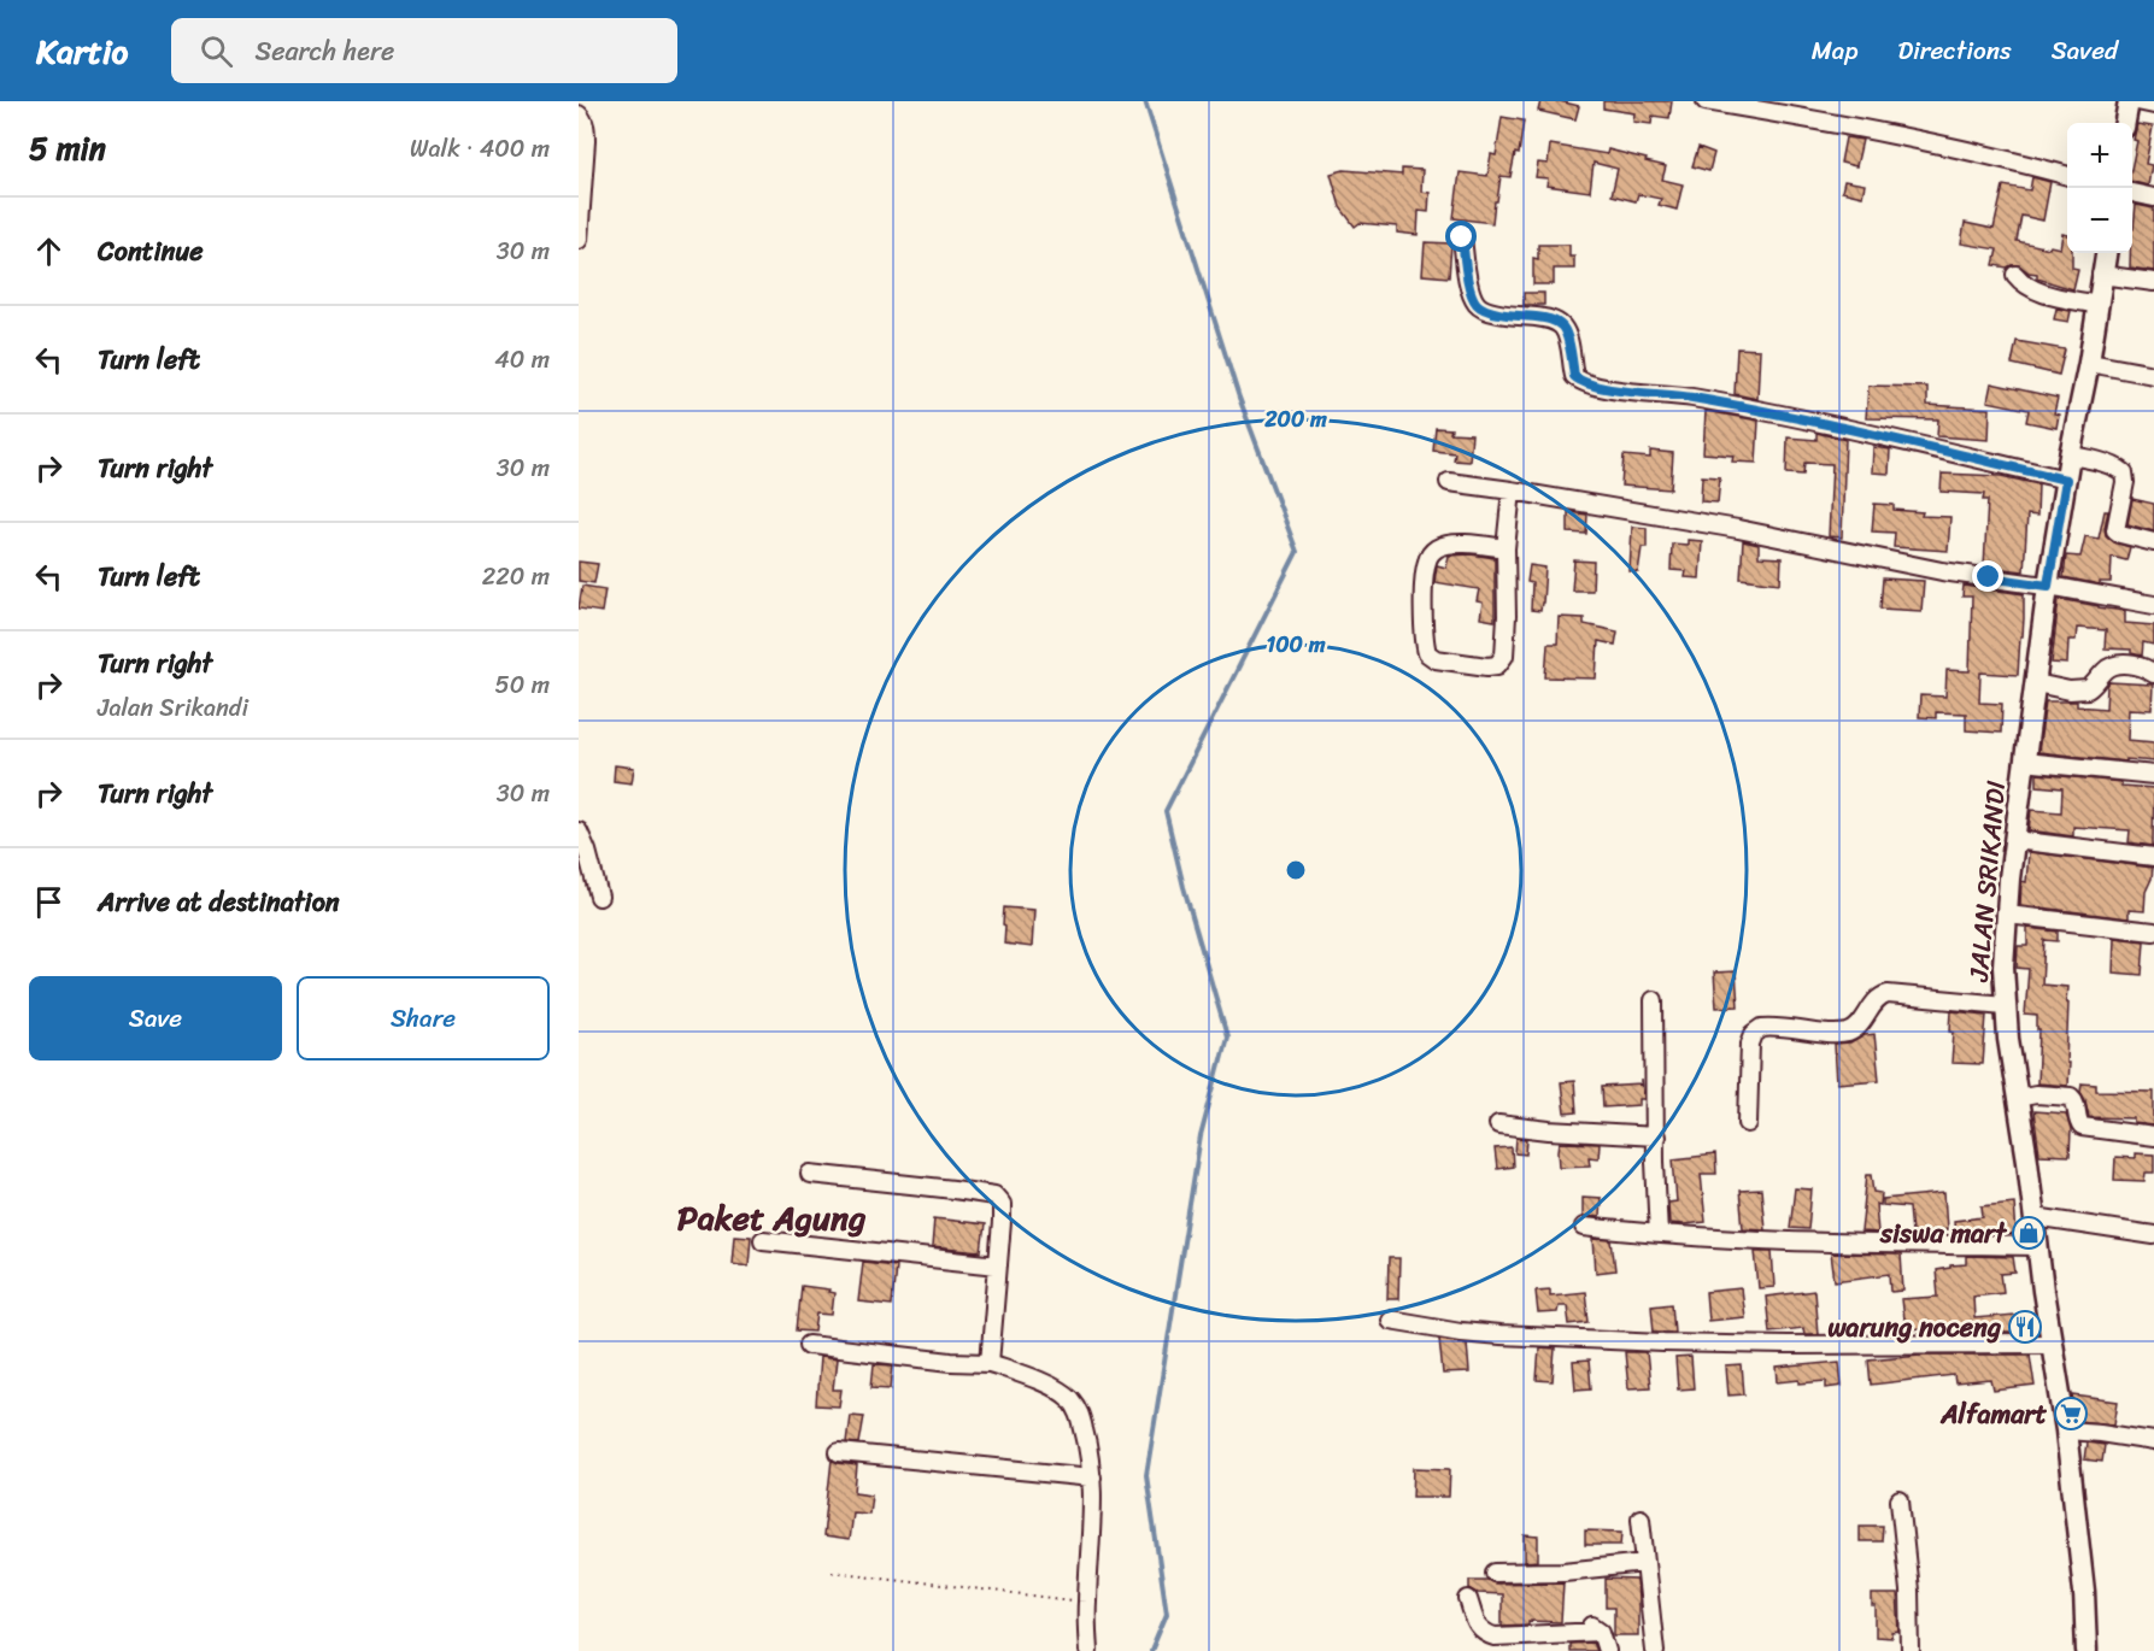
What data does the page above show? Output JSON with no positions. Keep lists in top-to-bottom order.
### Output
{
  "streets": {
    "street": ["JALAN SRIKANDI"]
  },
  "districts": ["Paket Agung"],
  "places": {
    "shop": ["siswa mart"],
    "restaurant": ["warung noceng"],
    "supermarket": ["Alfamart"]
  },
  "page": {
    "header": "Kartio",
    "search": "Search here",
    "nav": ["Map", "Directions", "Saved"],
    "heading": ["5 min", "Walk · 400 m"],
    "map_buttons": ["+", "−"],
    "list": [
      ["Continue", "30 m"],
      ["Turn left", "40 m"],
      ["Turn right", "30 m"],
      ["Turn left", "220 m"],
      ["Turn right", "Jalan Srikandi", "50 m"],
      ["Turn right", "30 m"],
      "Arrive at destination"
    ],
    "buttons": ["Save", "Share"]
  },
  "rings": ["200 m", "100 m"]
}
